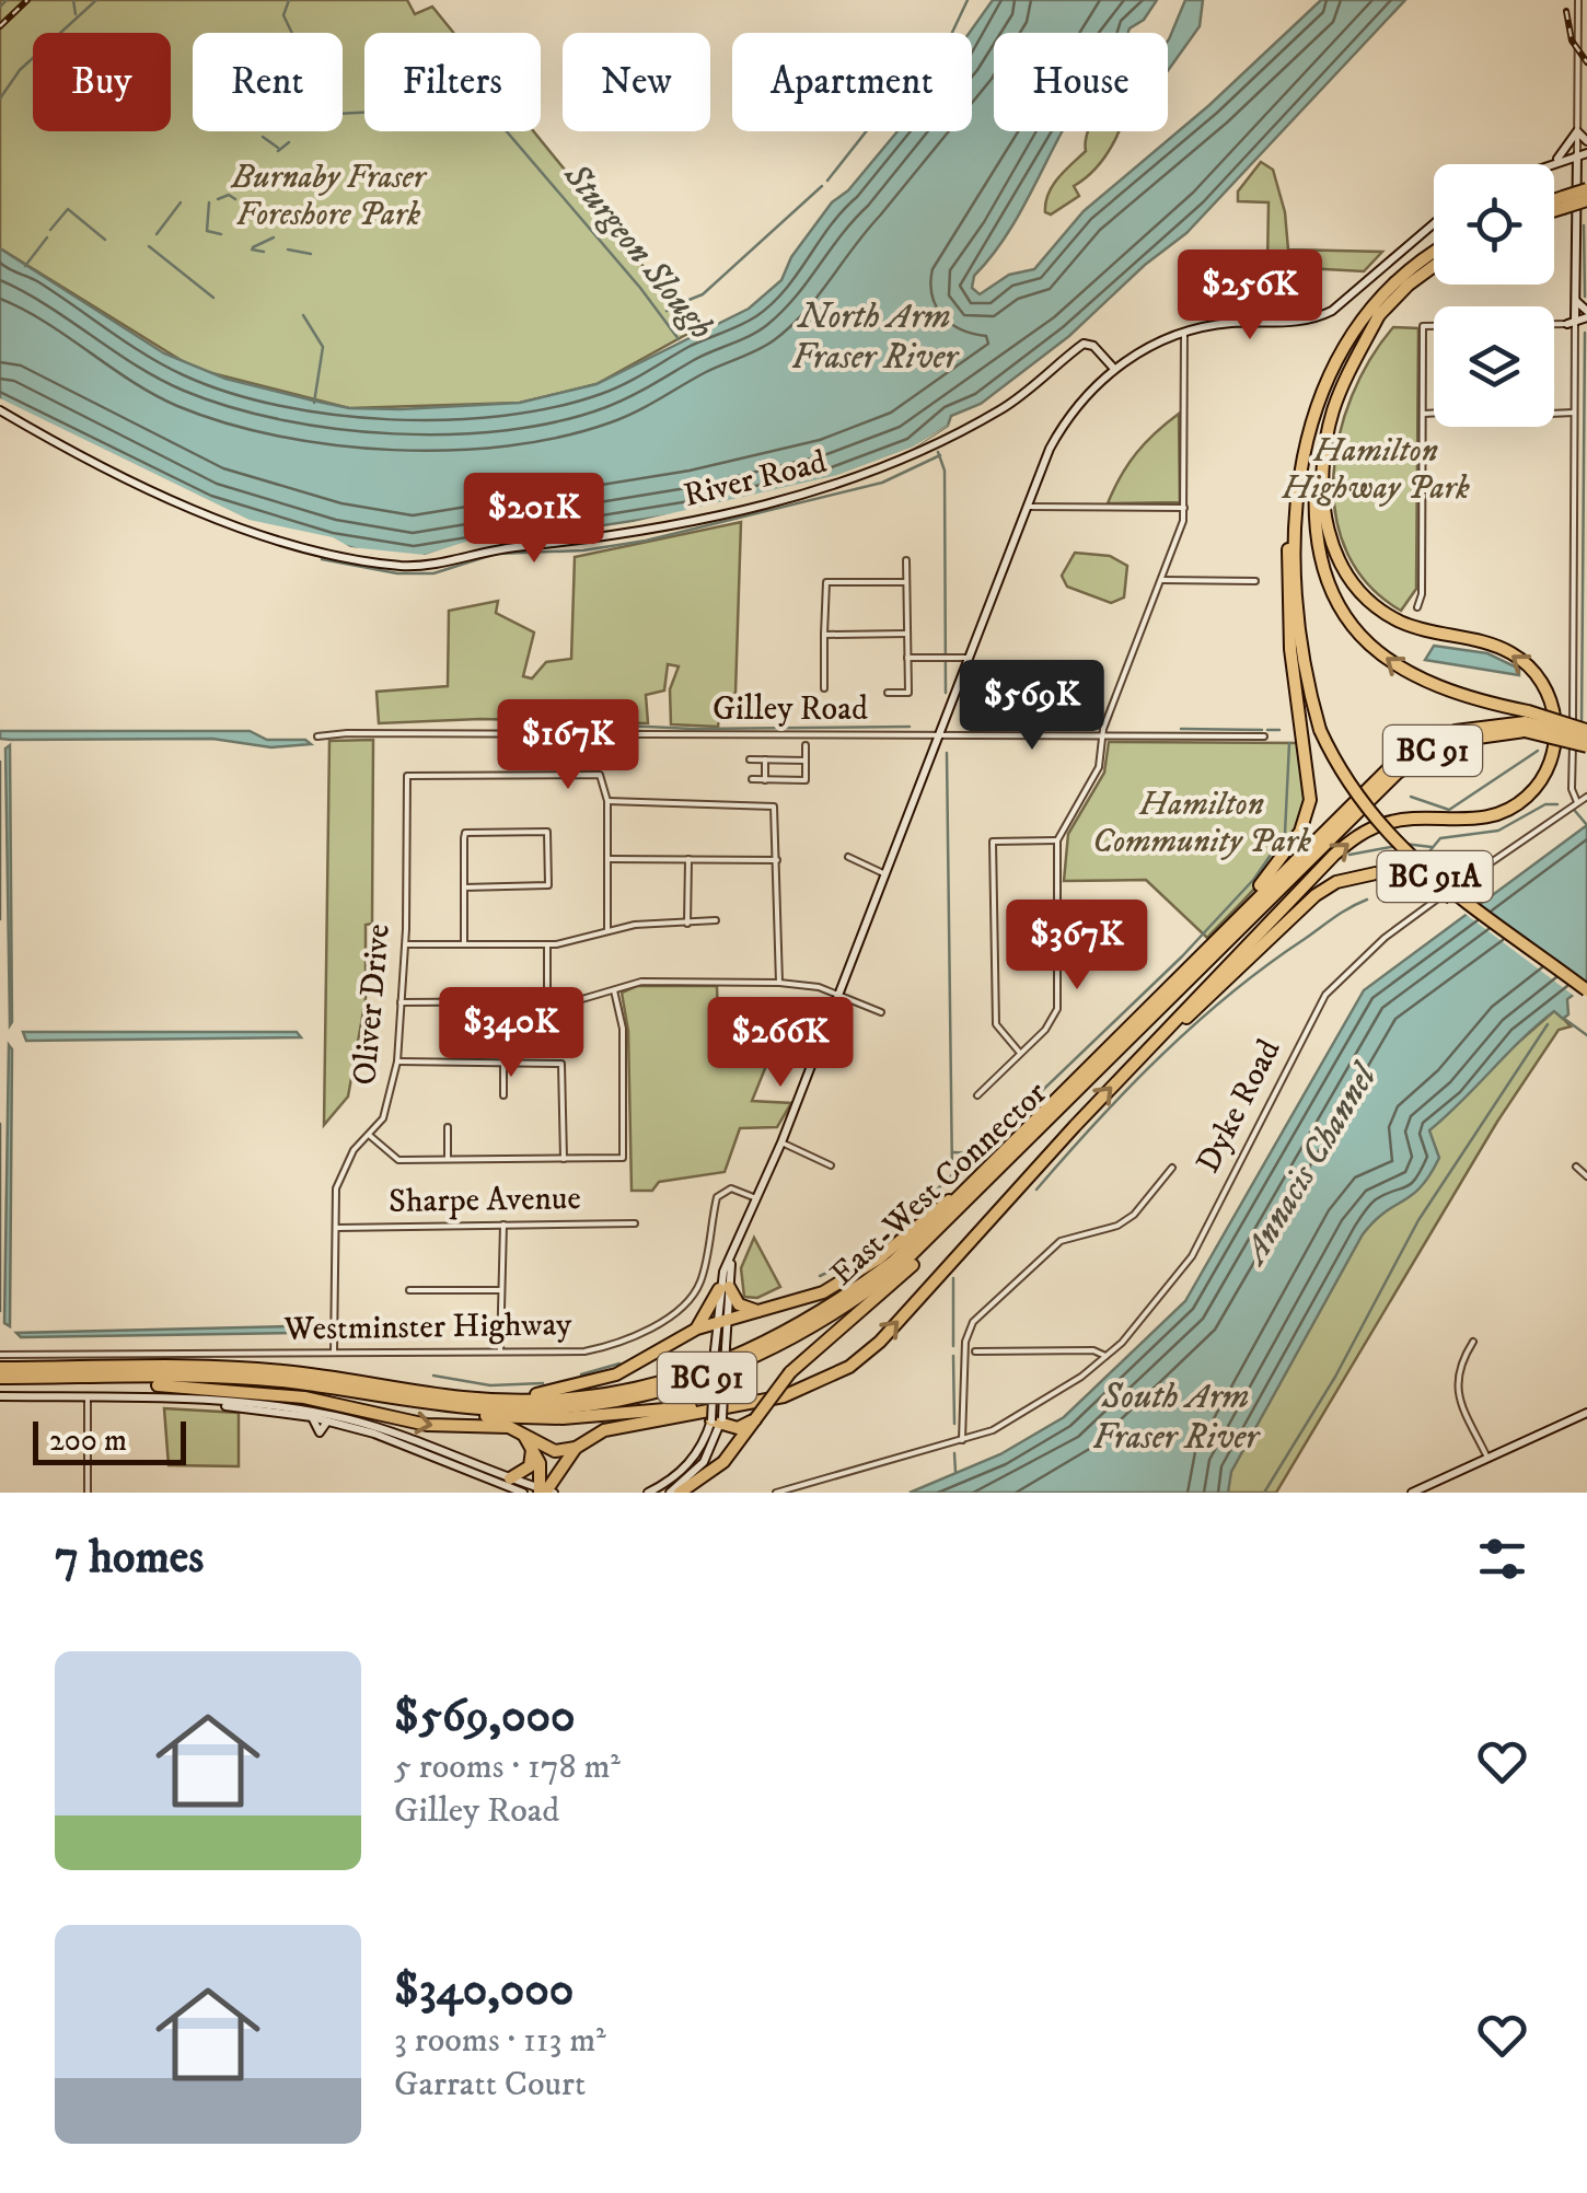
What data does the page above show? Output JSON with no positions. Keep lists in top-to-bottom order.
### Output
{
  "streets": {
    "highway": ["BC 91", "BC 91A", "East-West Connector"],
    "main road": ["River Road"],
    "street": [
      "Gilley Road",
      "Oliver Drive",
      "Dyke Road",
      "Sharpe Avenue",
      "Westminster Highway"
    ]
  },
  "crossings": [
    ["BC 91", "East-West Connector"],
    ["Oliver Drive", "Sharpe Avenue"],
    ["Oliver Drive", "Westminster Highway"]
  ],
  "water": [
    "Sturgeon Slough",
    "North Arm Fraser River",
    "Annacis Channel",
    "South Arm Fraser River"
  ],
  "parks": ["Burnaby Fraser Foreshore Park", "Hamilton Highway Park", "Hamilton Community Park"],
  "scale_bar": "200 m",
  "page": {
    "chip": [
      "Buy",
      "Rent",
      "Filters",
      "New",
      "Apartment",
      "House"
    ],
    "price": [
      "$256K",
      "$201K",
      "$569K",
      "$167K",
      "$367K",
      "$340K",
      "$266K"
    ],
    "scale": "200 m",
    "heading": "7 homes",
    "list": [
      {
        "name": "$569,000",
        "note": "5 rooms · 178 m² · Gilley Road"
      },
      {
        "name": "$340,000",
        "note": "3 rooms · 113 m² · Garratt Court"
      }
    ]
  }
}
